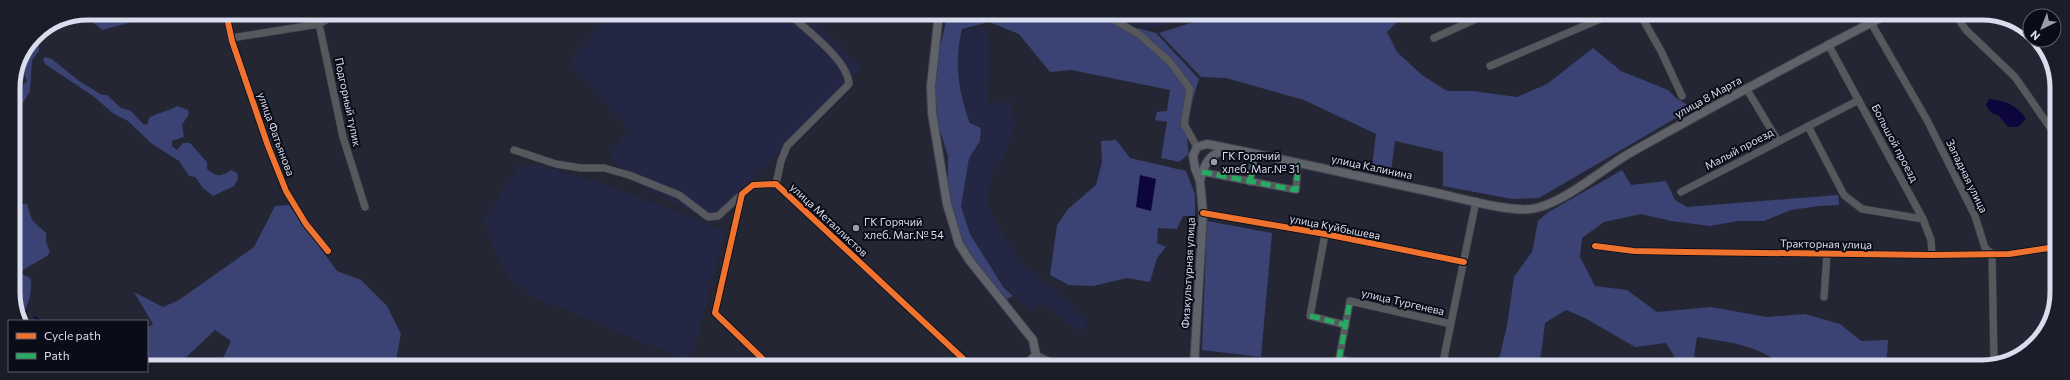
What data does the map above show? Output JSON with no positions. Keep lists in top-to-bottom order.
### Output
{
  "streets": {
    "main road": ["улица 8 Марта", "улица Калинина", "Физкультурная улица"],
    "street": [
      "Подгорный тупик",
      "улица Фатьянова",
      "Большой проезд",
      "Малый проезд",
      "Западная улица",
      "улица Металлистов",
      "улица Куйбышева",
      "Тракторная улица",
      "улица Тургенева"
    ]
  },
  "crossings": [
    ["улица 8 Марта", "Большой проезд"],
    ["улица 8 Марта", "улица Калинина"],
    ["улица 8 Марта", "Западная улица"],
    ["Большой проезд", "Малый проезд"],
    ["Большой проезд", "Тракторная улица"],
    ["Западная улица", "Тракторная улица"],
    ["улица Куйбышева", "Физкультурная улица"]
  ],
  "places": ["ГК Горячий хлеб. Маг.№ 31", "ГК Горячий хлеб. Маг.№ 54"],
  "legend": ["Cycle path", "Path"],
  "north": "bottom left"
}
